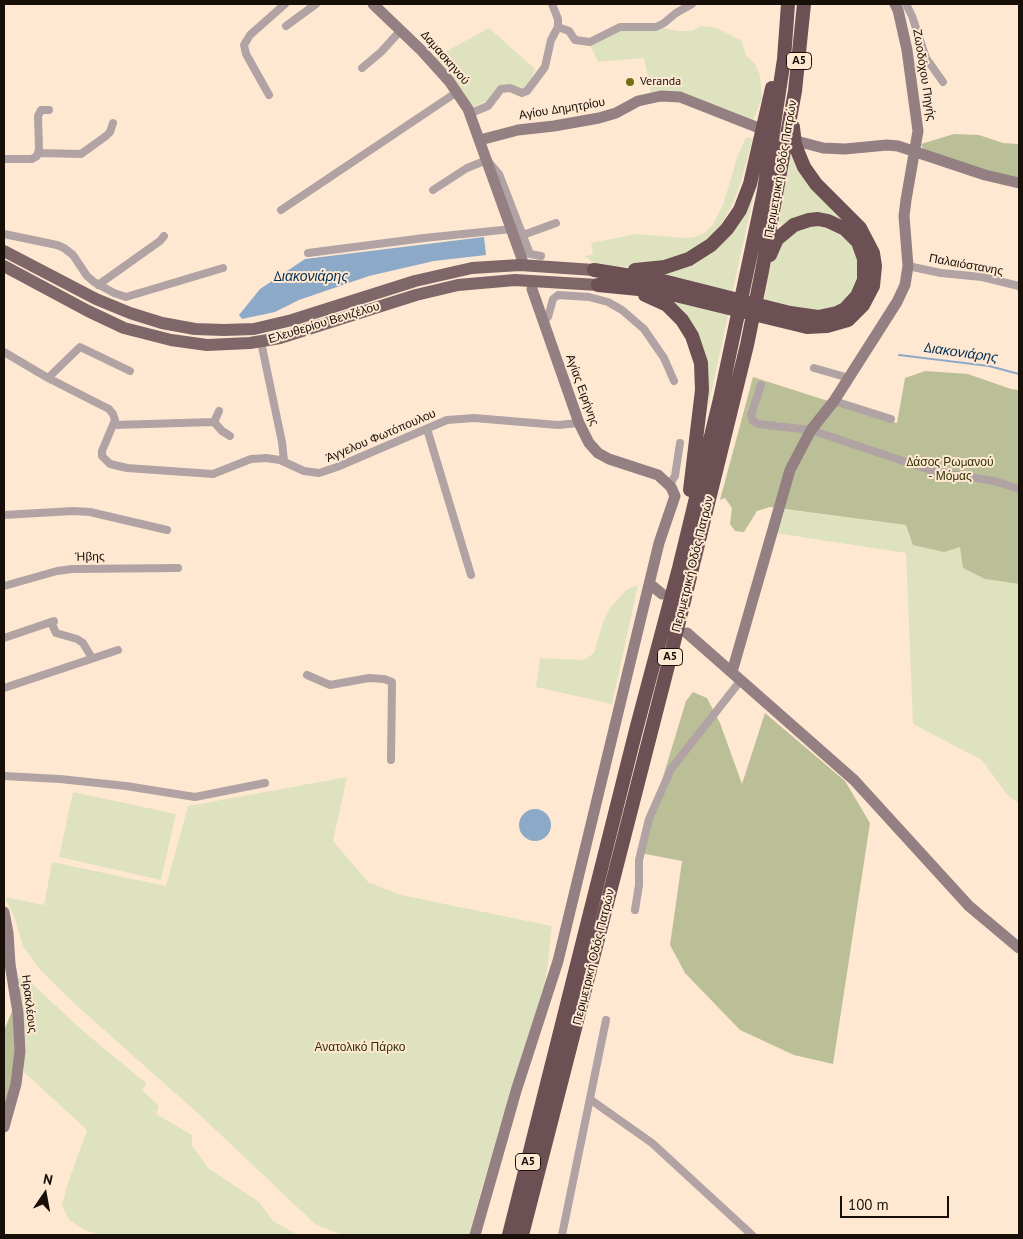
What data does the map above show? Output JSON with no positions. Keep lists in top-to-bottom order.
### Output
{
  "streets": {
    "highway": ["Α5", "Περιμετρική Οδός Πατρών"],
    "main road": ["Ελευθερίου Βενιζέλου"],
    "street": [
      "Δαμασκηνού",
      "Ζωοδόχου Πηγής",
      "Αγίου Δημητρίου",
      "Παλαιόστανης",
      "Αγίας Ειρήνης",
      "Άγγελου Φωτόπουλου",
      "Ήβης",
      "Ηρακλέους"
    ]
  },
  "crossings": [
    ["Δαμασκηνού", "Αγίου Δημητρίου"],
    ["Ζωοδόχου Πηγής", "Αγίου Δημητρίου"],
    ["Ζωοδόχου Πηγής", "Παλαιόστανης"],
    ["Αγίας Ειρήνης", "Άγγελου Φωτόπουλου"]
  ],
  "water": ["Διακονιάρης"],
  "parks": ["Δάσος Ρωμανού - Μόμας", "Ανατολικό Πάρκο"],
  "places": ["Veranda"],
  "scale_bar": "100 m",
  "north": "top"
}
